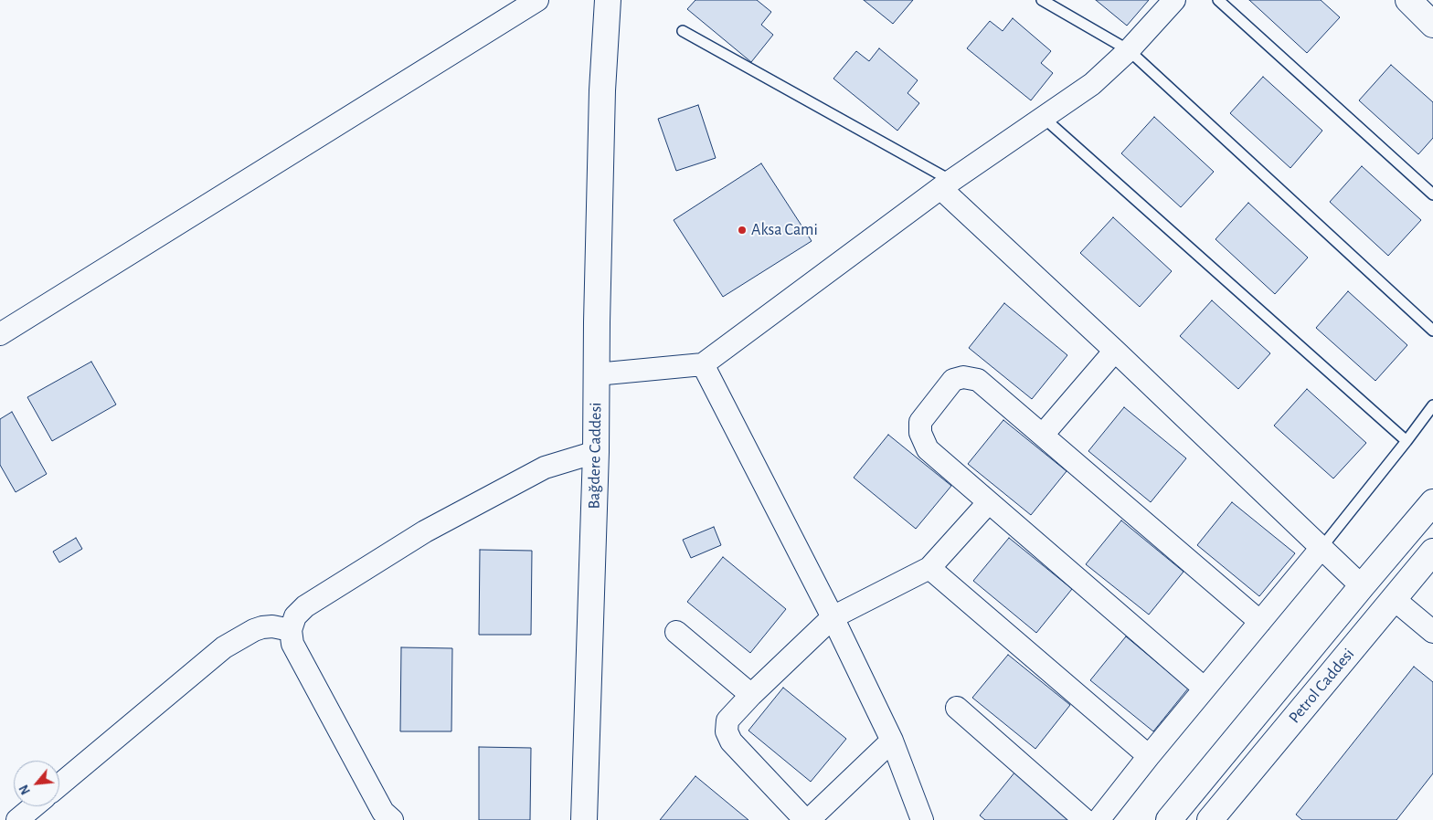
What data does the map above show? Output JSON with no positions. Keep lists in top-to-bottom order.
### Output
{
  "streets": {
    "main road": ["Bağdere Caddesi", "Petrol Caddesi"]
  },
  "places": ["Aksa Cami"],
  "north": "bottom left"
}
